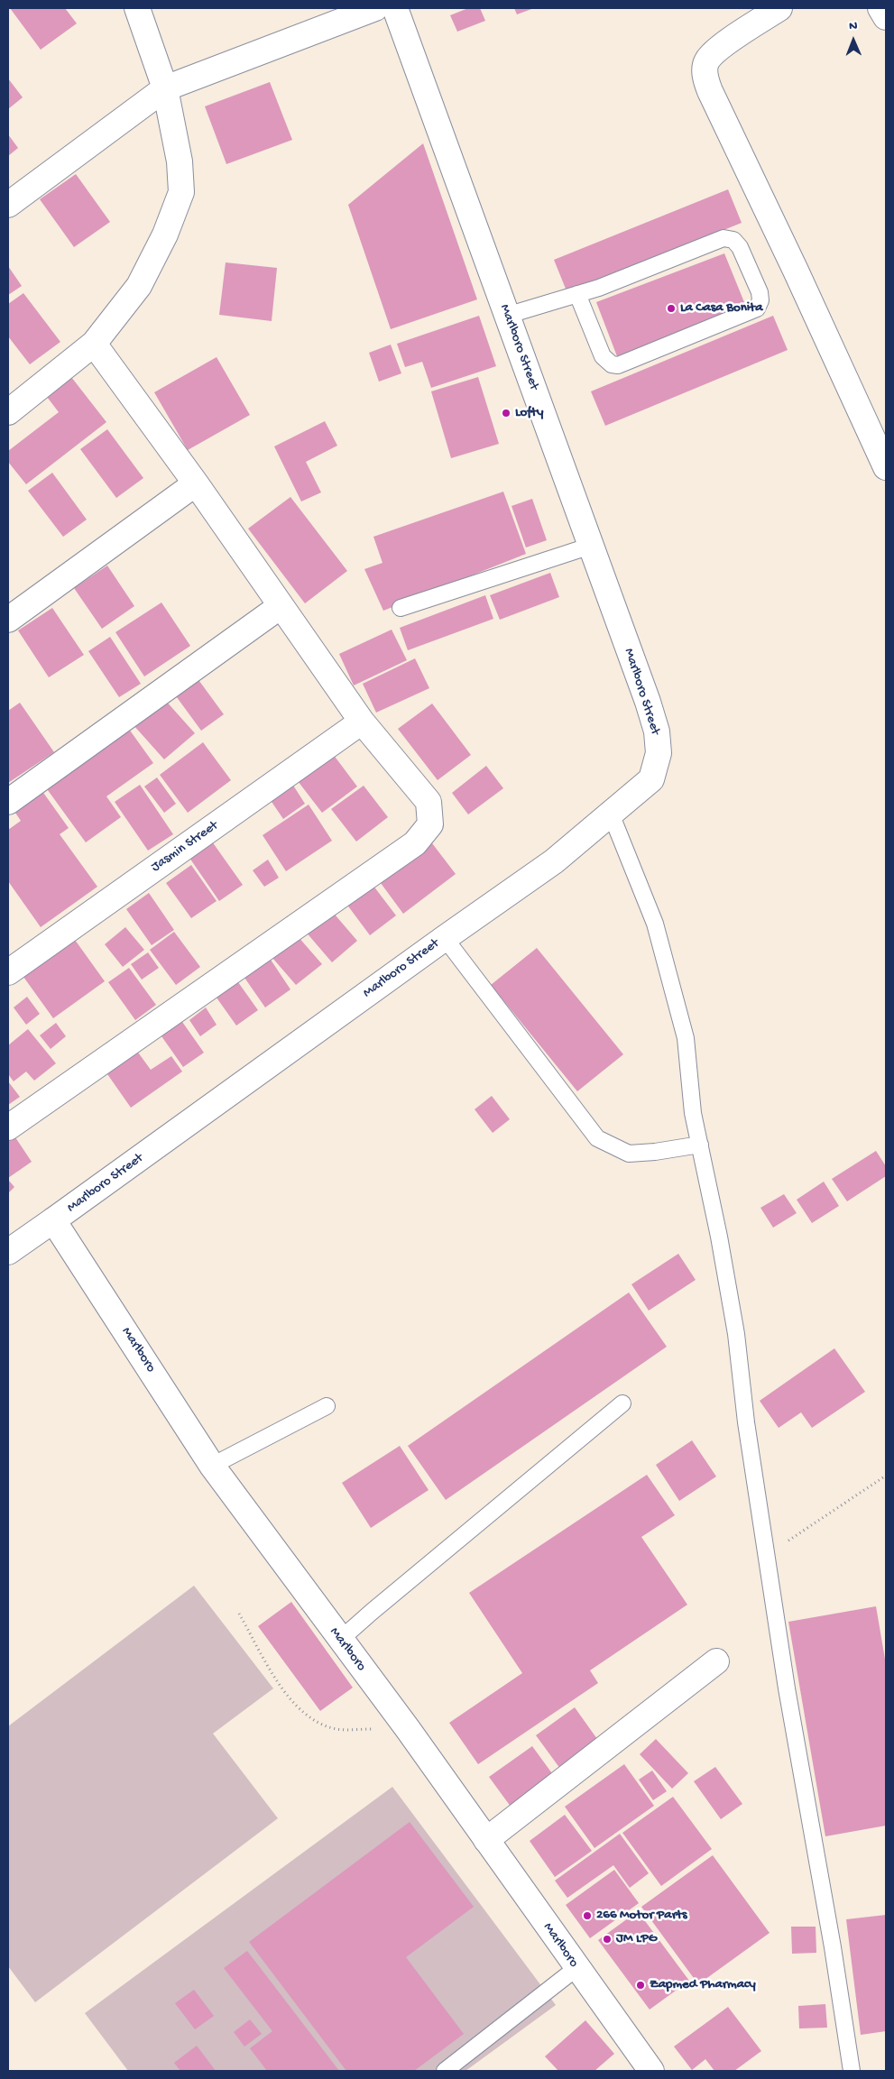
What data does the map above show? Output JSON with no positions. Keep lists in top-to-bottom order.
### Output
{
  "streets": {
    "street": ["Marlboro Street", "Jasmin Street", "Marlboro"]
  },
  "crossings": [
    ["Marlboro Street", "Marlboro"]
  ],
  "places": [
    "La Casa Bonita",
    "Lofty",
    "266 Motor Parts",
    "JM LPG",
    "Zapmed Pharmacy"
  ],
  "north": "top"
}
